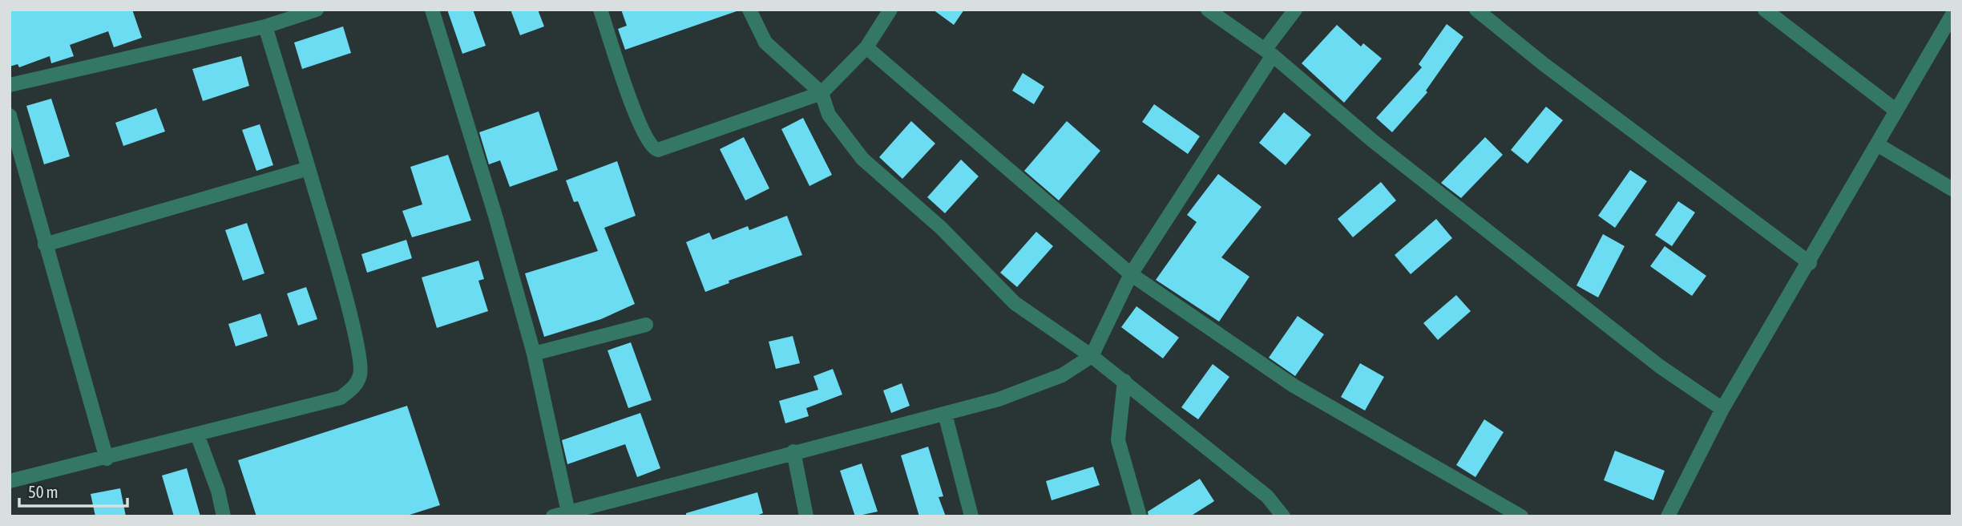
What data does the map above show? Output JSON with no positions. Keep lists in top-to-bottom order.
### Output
{
  "scale_bar": "50 m"
}
